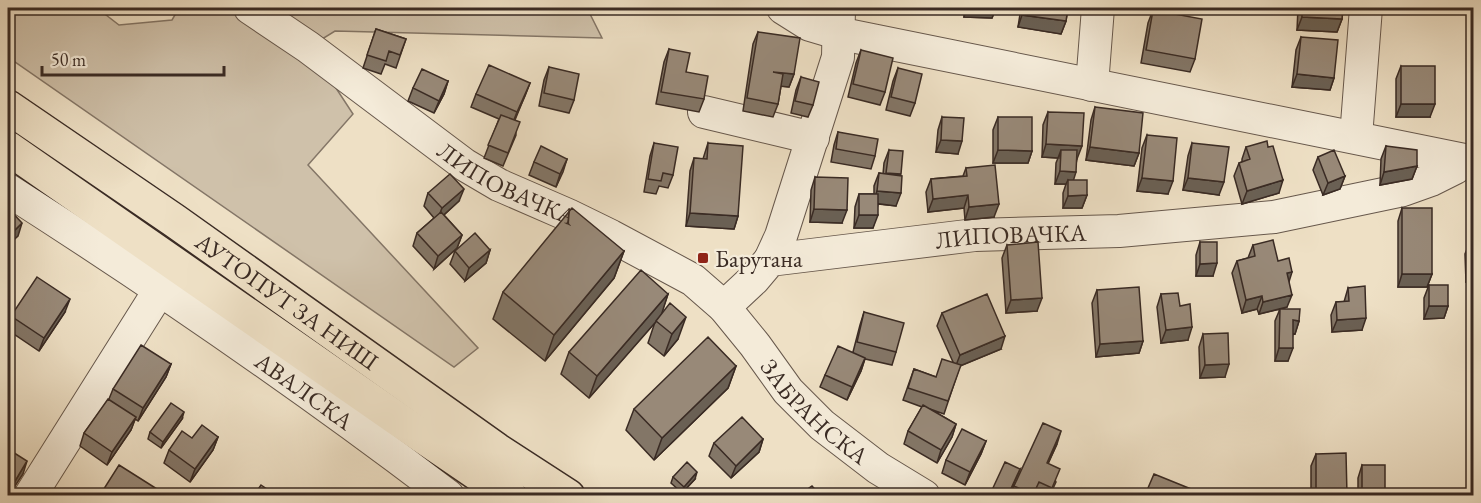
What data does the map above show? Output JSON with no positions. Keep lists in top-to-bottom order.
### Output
{
  "streets": {
    "highway": ["АУТОПУТ ЗА НИШ"],
    "street": ["ЛИПОВАЧКА", "АВАЛСКА", "ЗАБРАНСКА"]
  },
  "crossings": [
    ["ЛИПОВАЧКА", "ЗАБРАНСКА"]
  ],
  "places": {
    "transit": ["Барутана"]
  },
  "scale_bar": "50 m"
}
